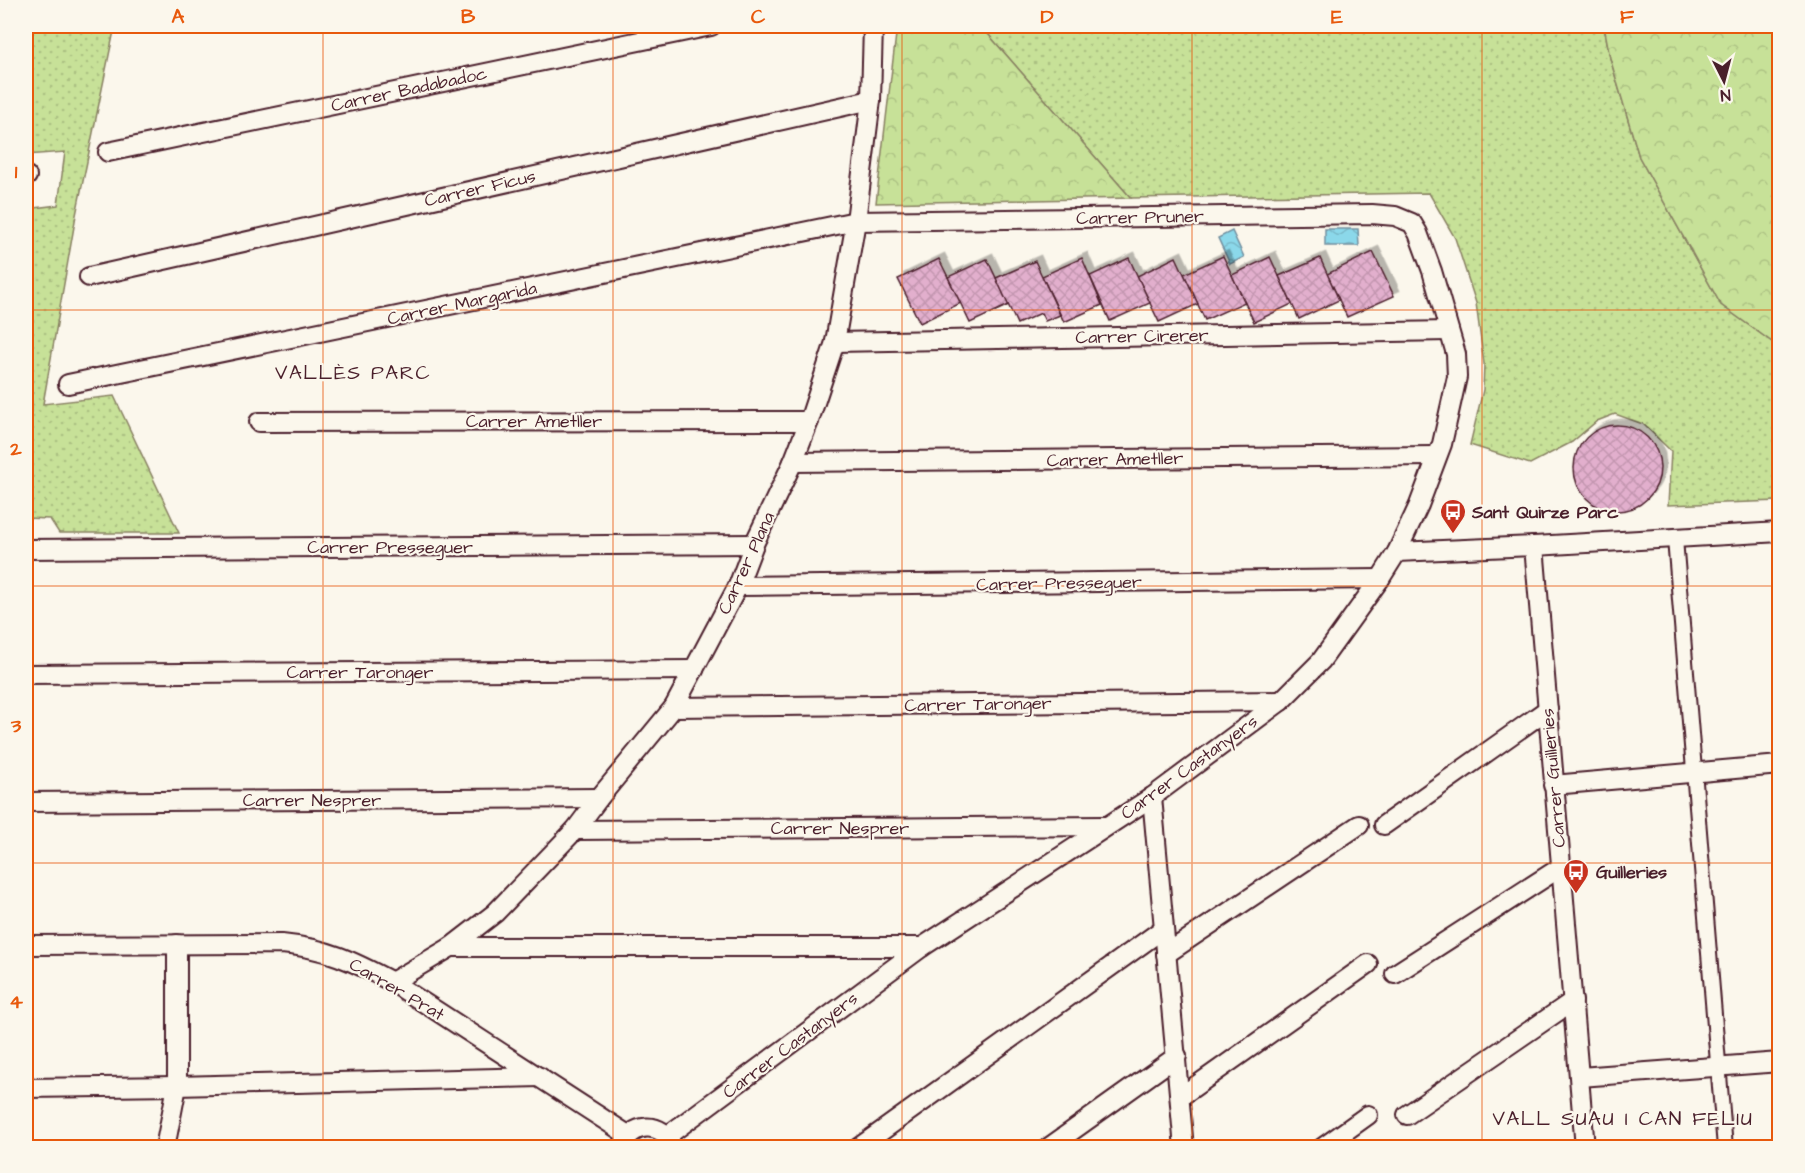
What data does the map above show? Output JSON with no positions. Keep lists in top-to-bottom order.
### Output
{
  "streets": {
    "street": [
      "Carrer Badabadoc",
      "Carrer Ficus",
      "Carrer Pruner",
      "Carrer Margarida",
      "Carrer Cirerer",
      "Carrer Ametller",
      "Carrer Presseguer",
      "Carrer Plana",
      "Carrer Taronger",
      "Carrer Castanyers",
      "Carrer Guilleries",
      "Carrer Nesprer",
      "Carrer Prat"
    ]
  },
  "crossings": [
    ["Carrer Ficus", "Carrer Plana"],
    ["Carrer Pruner", "Carrer Margarida"],
    ["Carrer Pruner", "Carrer Plana"],
    ["Carrer Pruner", "Carrer Castanyers"],
    ["Carrer Margarida", "Carrer Plana"],
    ["Carrer Cirerer", "Carrer Plana"],
    ["Carrer Cirerer", "Carrer Castanyers"],
    ["Carrer Ametller", "Carrer Plana"],
    ["Carrer Ametller", "Carrer Castanyers"],
    ["Carrer Presseguer", "Carrer Plana"],
    ["Carrer Presseguer", "Carrer Castanyers"],
    ["Carrer Plana", "Carrer Taronger"],
    ["Carrer Plana", "Carrer Nesprer"],
    ["Carrer Plana", "Carrer Prat"],
    ["Carrer Taronger", "Carrer Castanyers"],
    ["Carrer Castanyers", "Carrer Nesprer"]
  ],
  "districts": ["VALLÈS PARC", "VALL SUAU I CAN FELIU"],
  "places": {
    "bus stop": ["Sant Quirze Parc", "Guilleries"]
  },
  "north": "bottom",
  "grid": {
    "columns": [
      "A",
      "B",
      "C",
      "D",
      "E",
      "F"
    ],
    "rows": [
      "1",
      "2",
      "3",
      "4"
    ]
  }
}
